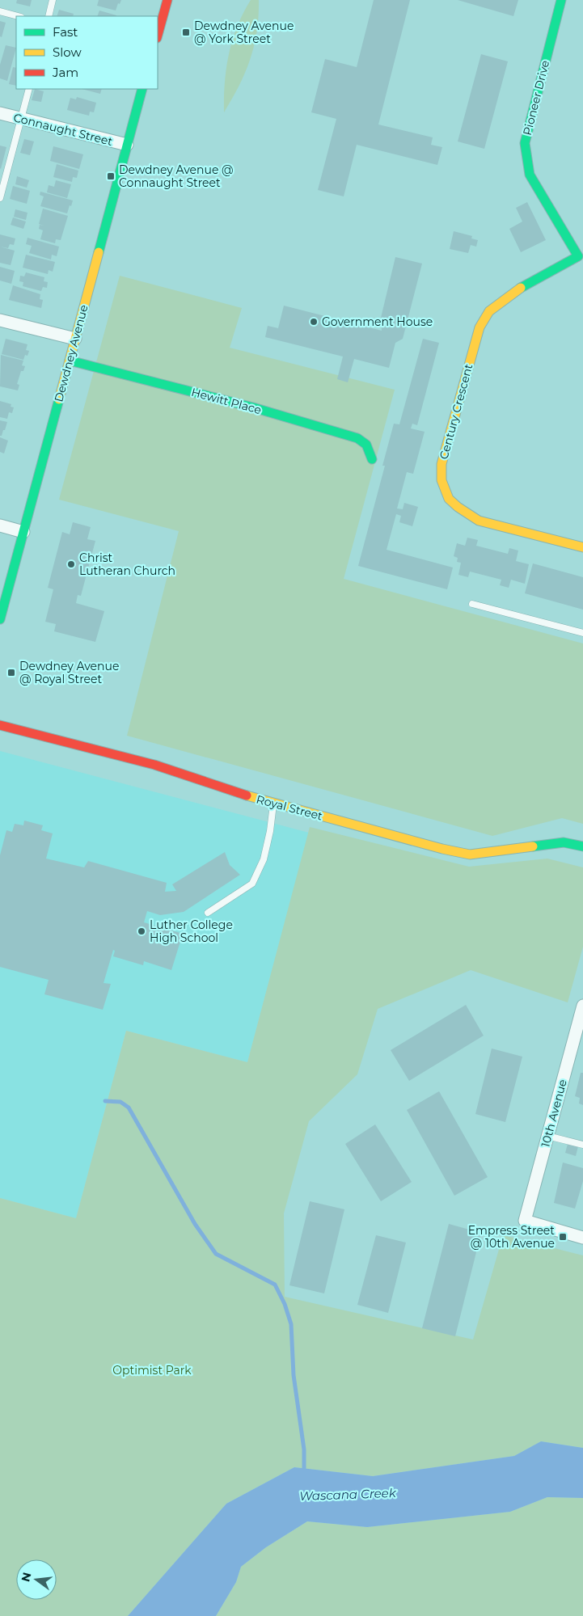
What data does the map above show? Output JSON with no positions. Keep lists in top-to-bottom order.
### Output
{
  "streets": {
    "street": [
      "Pioneer Drive",
      "Connaught Street",
      "Dewdney Avenue",
      "Hewitt Place",
      "Century Crescent",
      "Royal Street",
      "10th Avenue"
    ]
  },
  "crossings": [
    ["Pioneer Drive", "Century Crescent"],
    ["Connaught Street", "Dewdney Avenue"],
    ["Dewdney Avenue", "Hewitt Place"]
  ],
  "water": ["Wascana Creek"],
  "parks": ["Optimist Park"],
  "places": {
    "transit": [
      "Dewdney Avenue @ York Street",
      "Dewdney Avenue @ Connaught Street",
      "Dewdney Avenue @ Royal Street",
      "Empress Street @ 10th Avenue"
    ],
    "other": ["Government House", "Christ Lutheran Church", "Luther College High School"]
  },
  "legend": ["Fast", "Slow", "Jam"],
  "north": "left"
}
